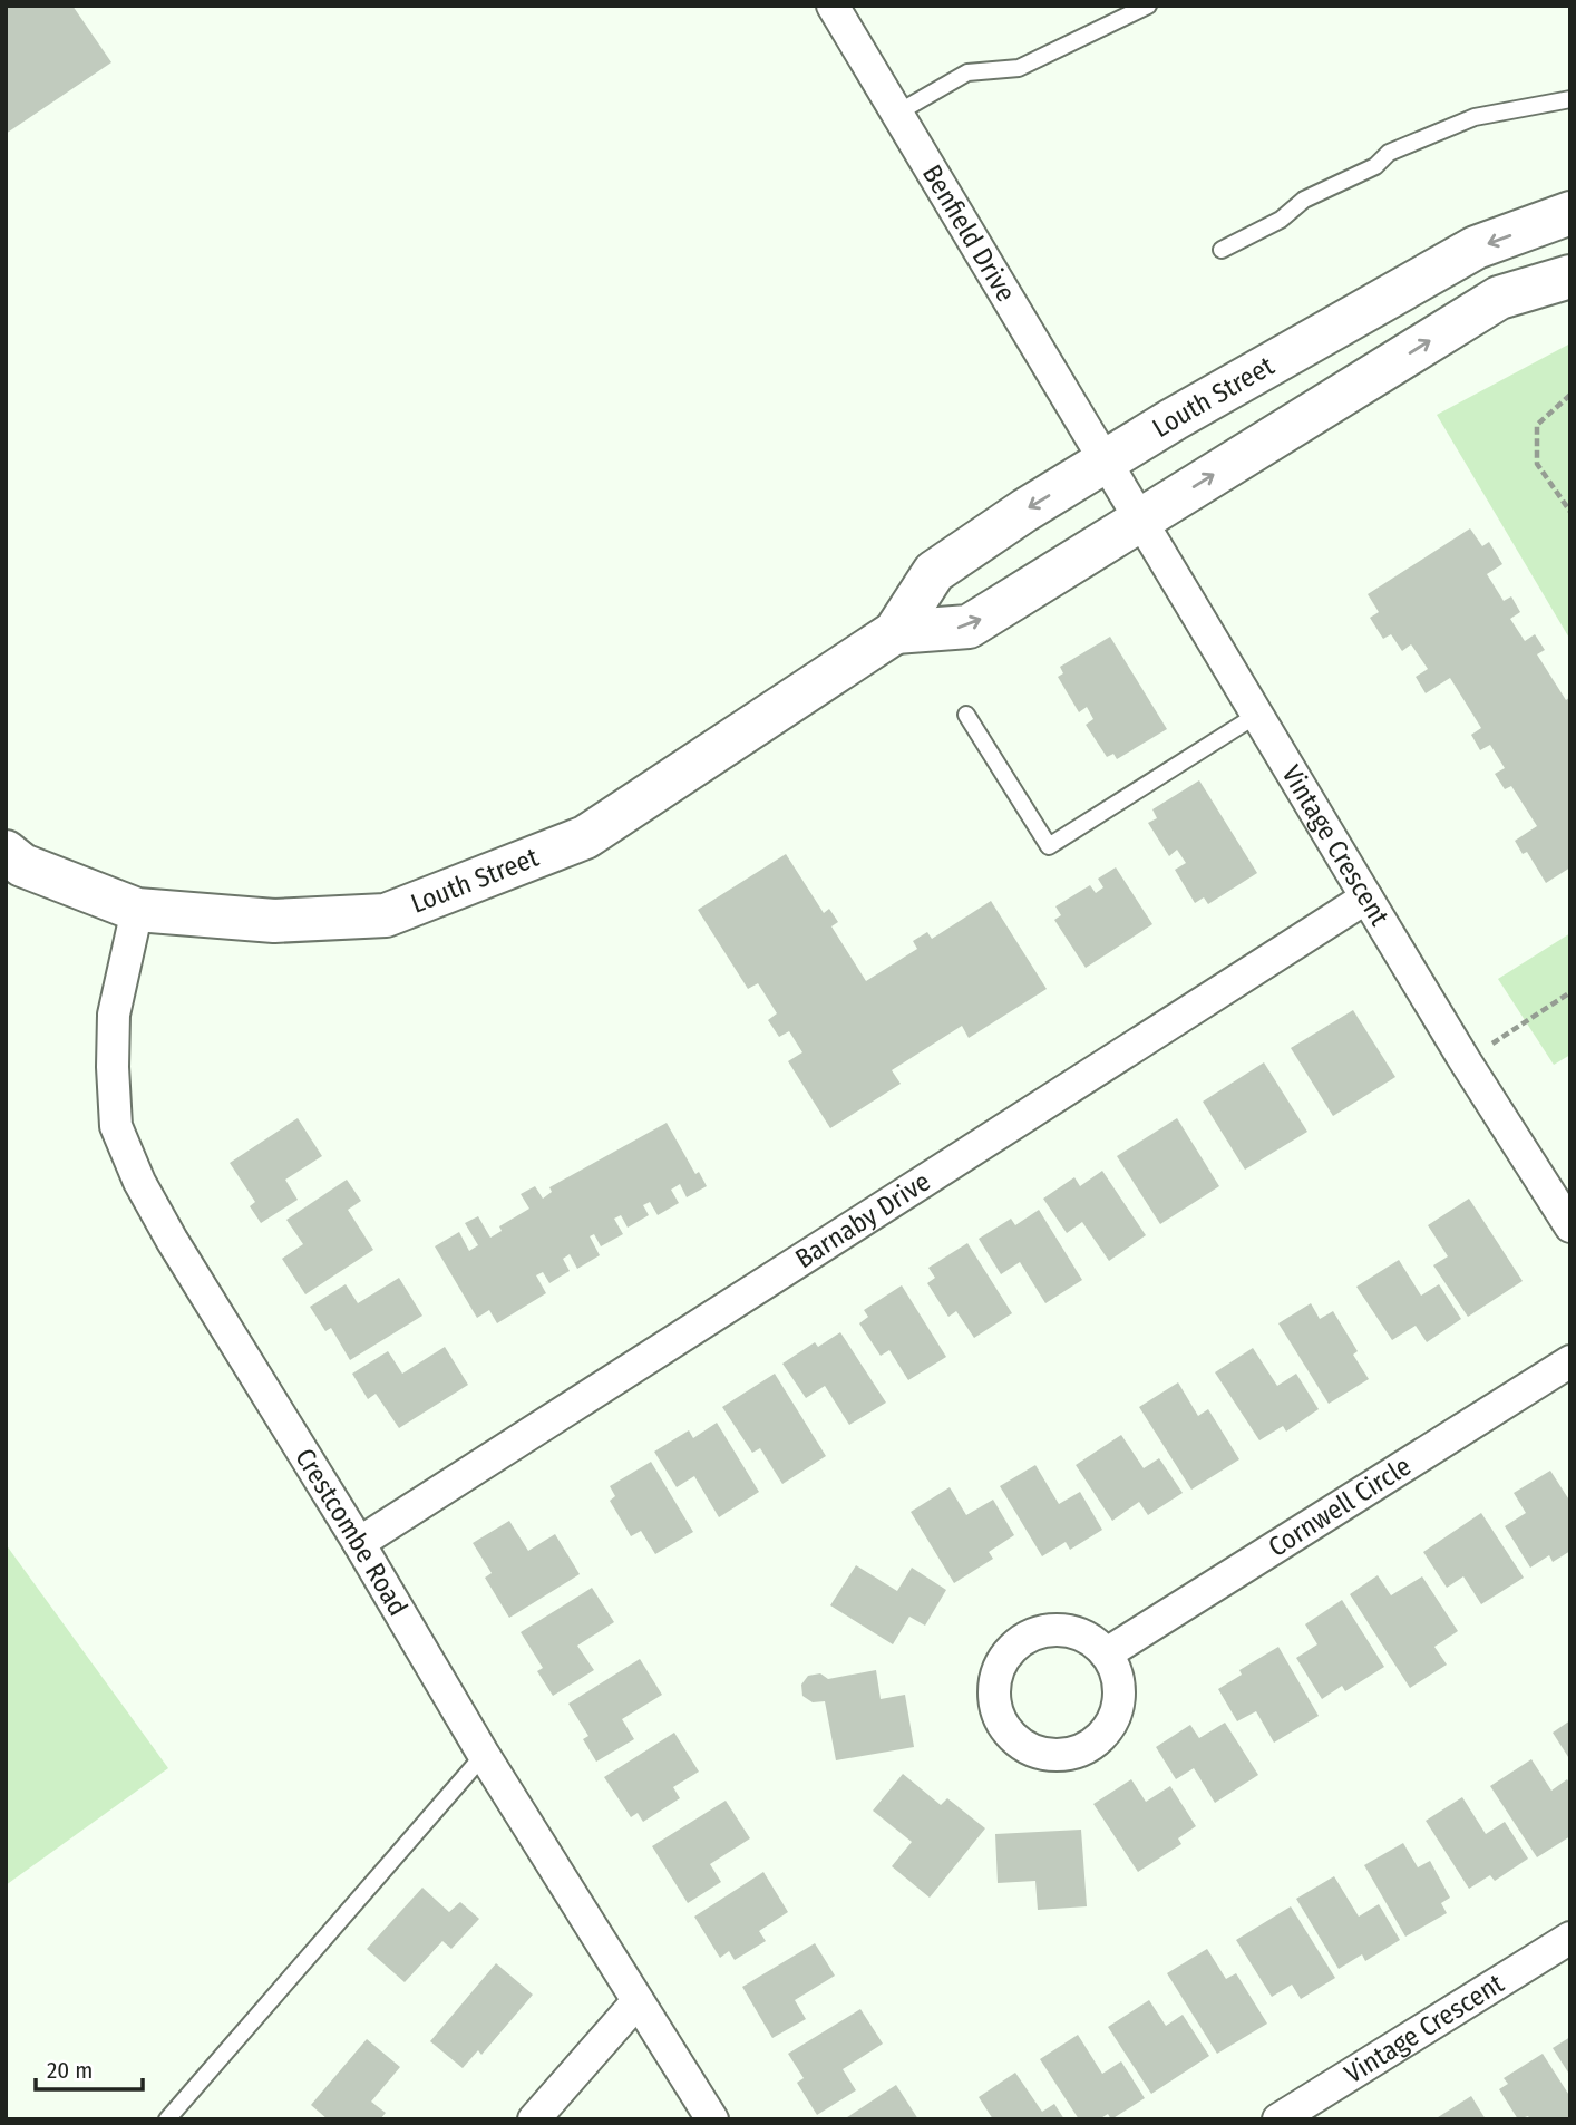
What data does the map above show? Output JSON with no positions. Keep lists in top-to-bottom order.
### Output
{
  "streets": {
    "main road": ["Louth Street"],
    "street": [
      "Benfield Drive",
      "Vintage Crescent",
      "Barnaby Drive",
      "Cornwell Circle",
      "Crestcombe Road"
    ]
  },
  "crossings": [
    ["Benfield Drive", "Louth Street"],
    ["Benfield Drive", "Vintage Crescent"],
    ["Louth Street", "Vintage Crescent"],
    ["Louth Street", "Crestcombe Road"],
    ["Vintage Crescent", "Barnaby Drive"],
    ["Barnaby Drive", "Crestcombe Road"]
  ],
  "scale_bar": "20 m"
}
